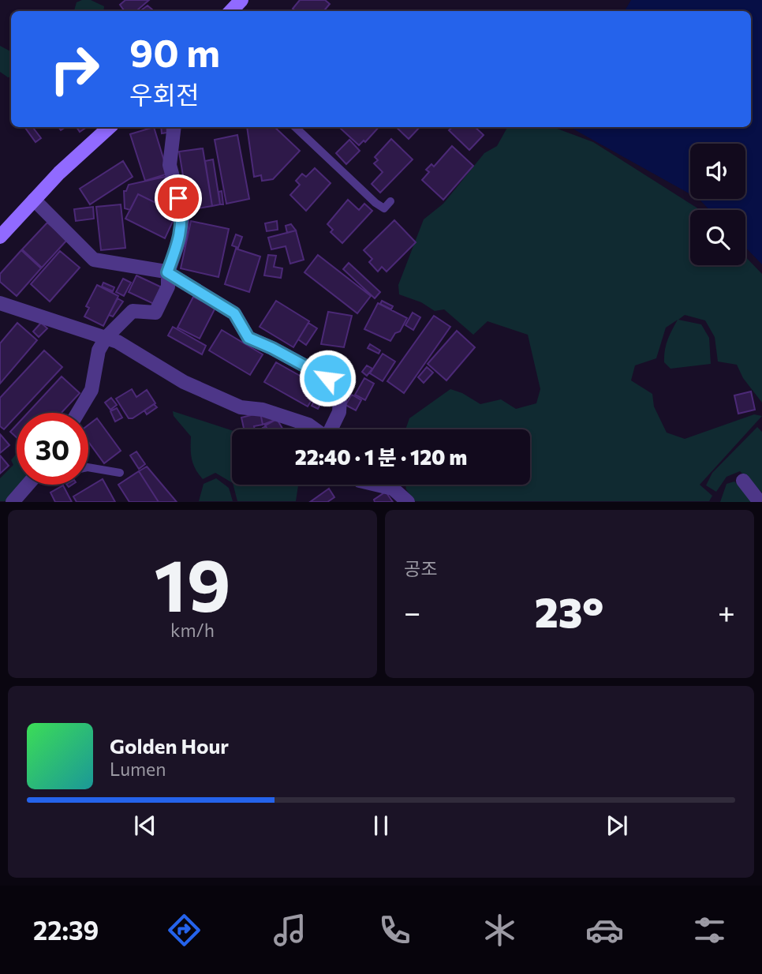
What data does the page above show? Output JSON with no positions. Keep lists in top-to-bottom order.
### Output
{
  "page": {
    "turn": ["90 m", "우회전"],
    "limit": "30",
    "trip": "22:40 · 1 분 · 120 m",
    "tile": [
      ["19", "km/h"],
      "공조"
    ],
    "heat": ["−", "23°", "+"],
    "song": ["Golden Hour", "Lumen"],
    "tabs": "22:39"
  }
}
